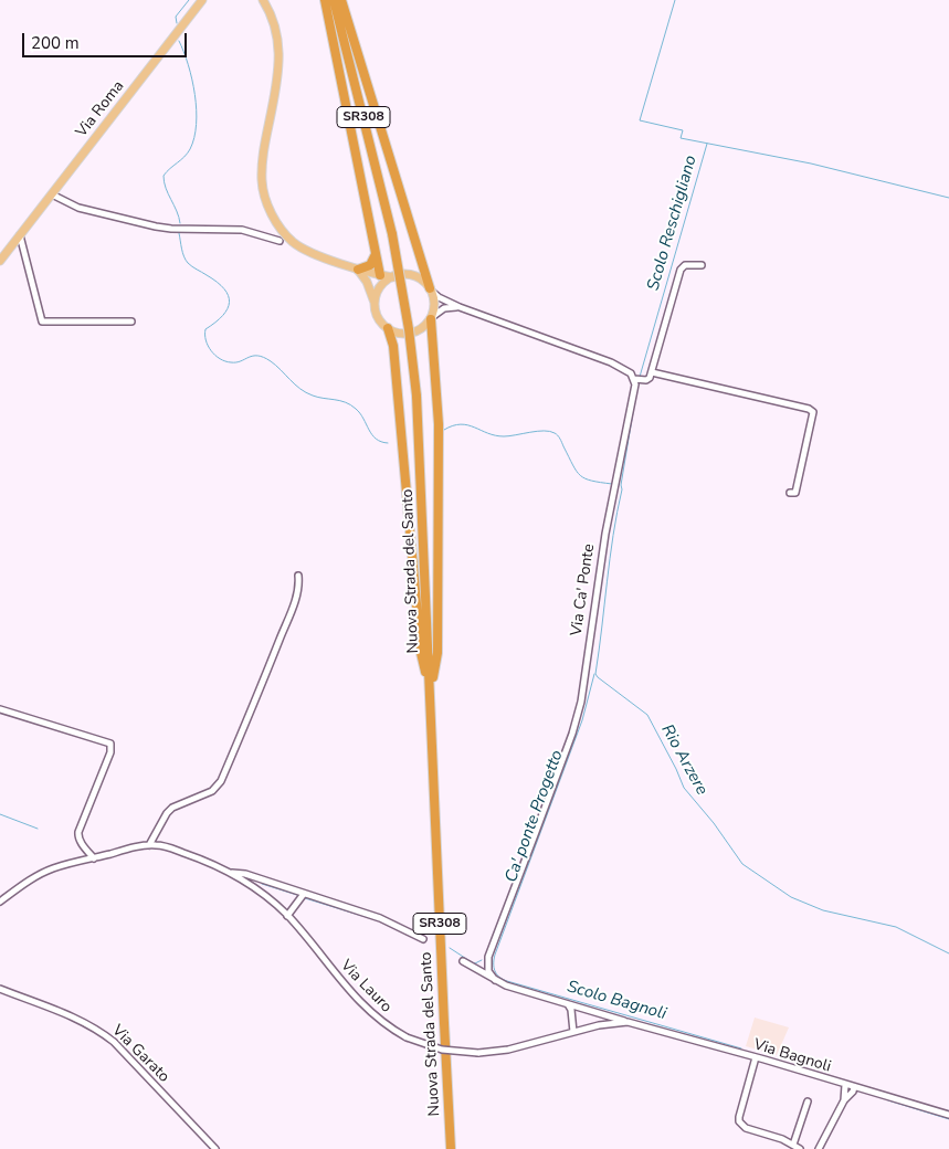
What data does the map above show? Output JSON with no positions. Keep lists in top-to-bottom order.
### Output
{
  "streets": {
    "highway": ["SR308", "Nuova Strada del Santo"],
    "main road": ["Via Roma"],
    "street": [
      "Via Ca' Ponte",
      "Via Lauro",
      "Via Garato",
      "Via Bagnoli"
    ]
  },
  "crossings": [
    ["Via Lauro", "Via Bagnoli"]
  ],
  "water": [
    "Scolo Reschigliano",
    "Rio Arzere",
    "Ca' ponte Progetto",
    "Scolo Bagnoli"
  ],
  "scale_bar": "200 m"
}
